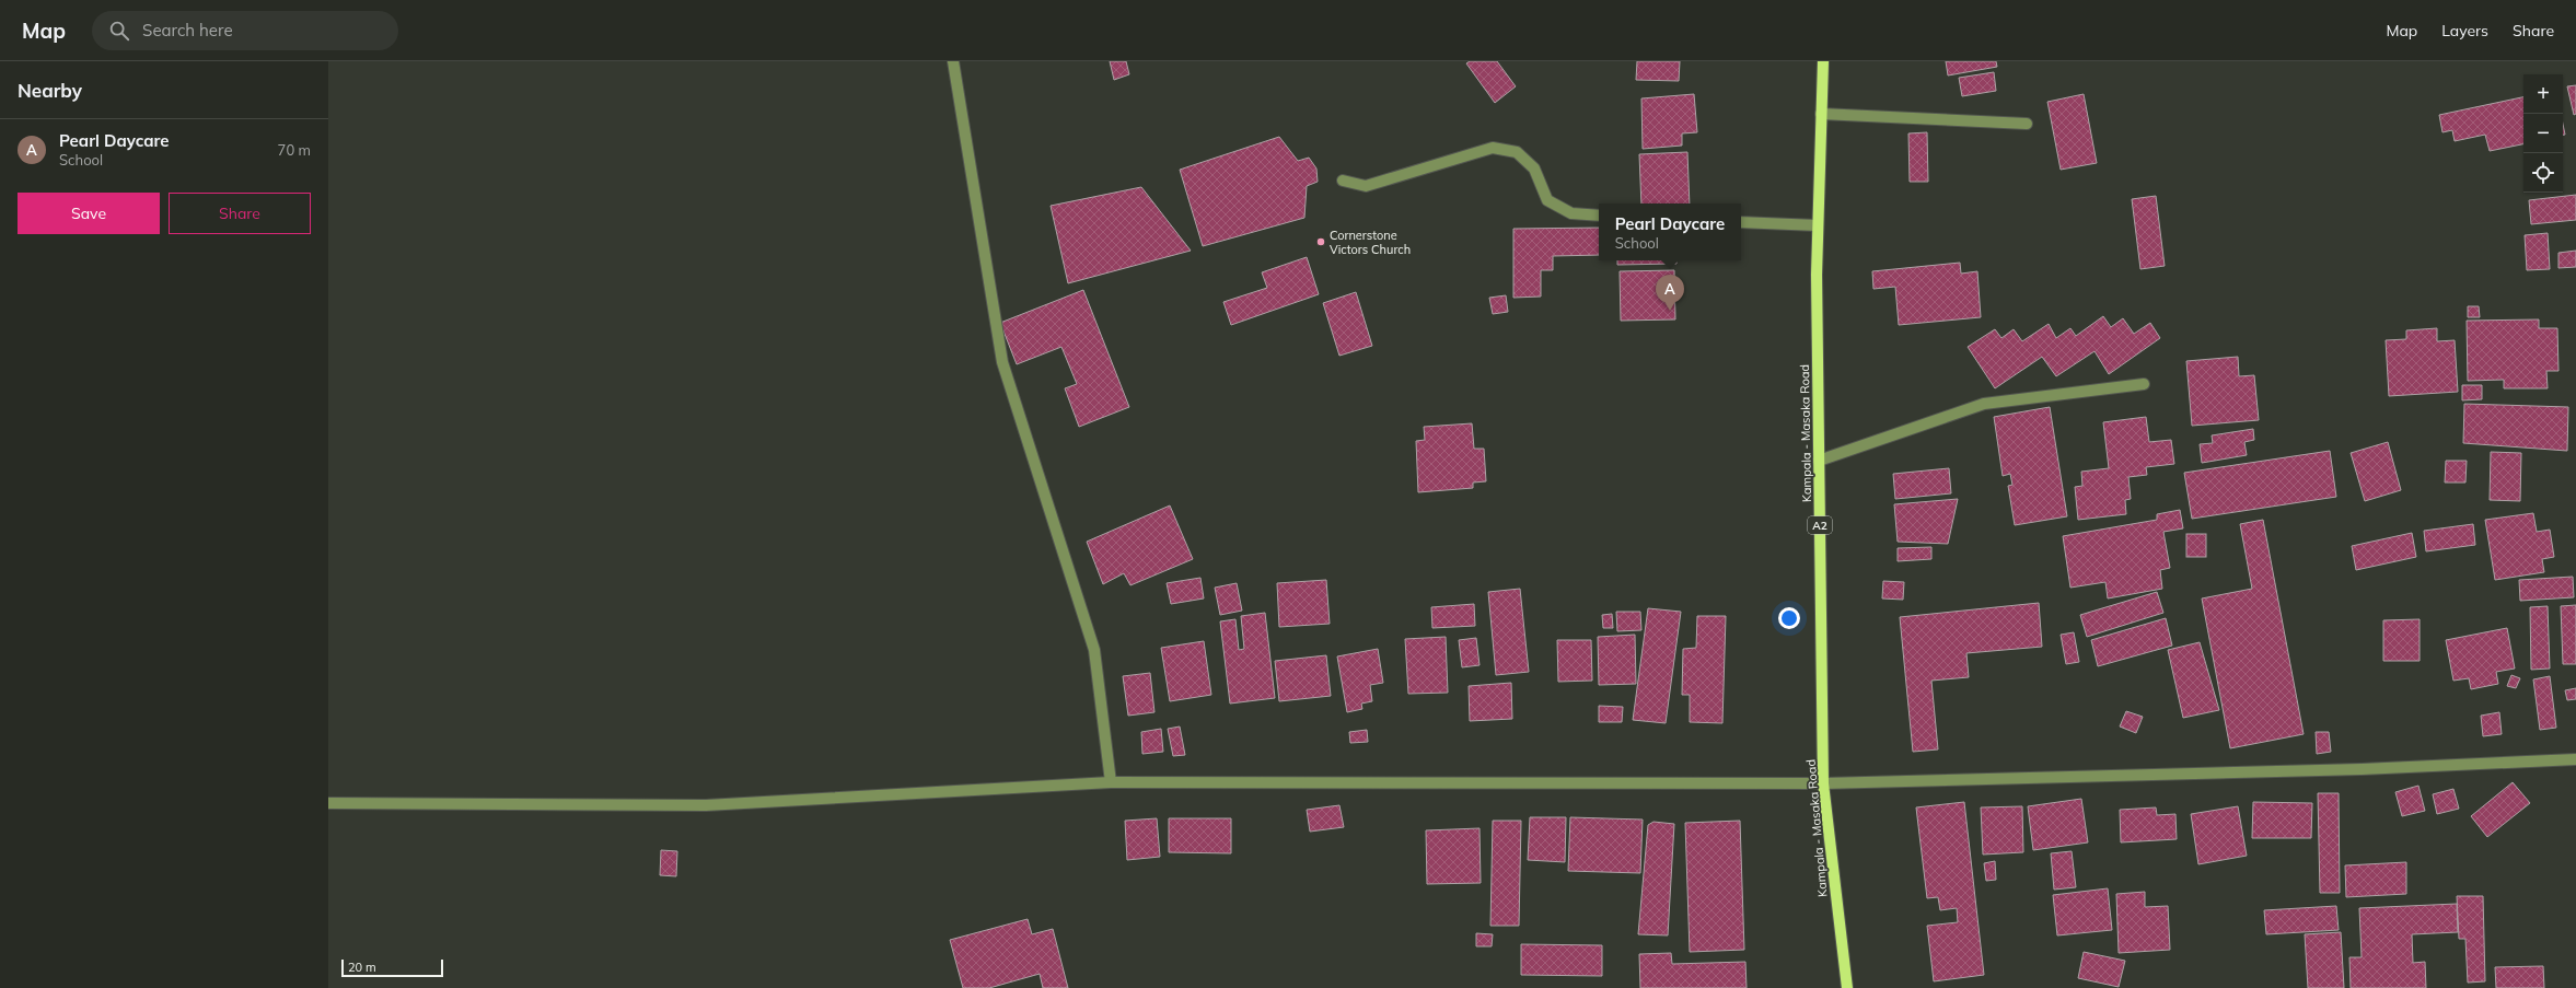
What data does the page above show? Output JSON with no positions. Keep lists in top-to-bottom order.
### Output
{
  "streets": {
    "main road": ["Kampala - Masaka Road", "A2"]
  },
  "places": ["Cornerstone Victors Church"],
  "scale_bar": "20 m",
  "page": {
    "header": "Map",
    "search": "Search here",
    "nav": ["Map", "Layers", "Share"],
    "heading": "Nearby",
    "map_buttons": ["+", "−"],
    "list": [
      {
        "mark": "A",
        "name": "Pearl Daycare",
        "note": "School",
        "value": "70 m"
      }
    ],
    "buttons": ["Save", "Share"],
    "popup": ["Pearl Daycare", "School"],
    "pins": "A",
    "scale": "20 m"
  }
}
